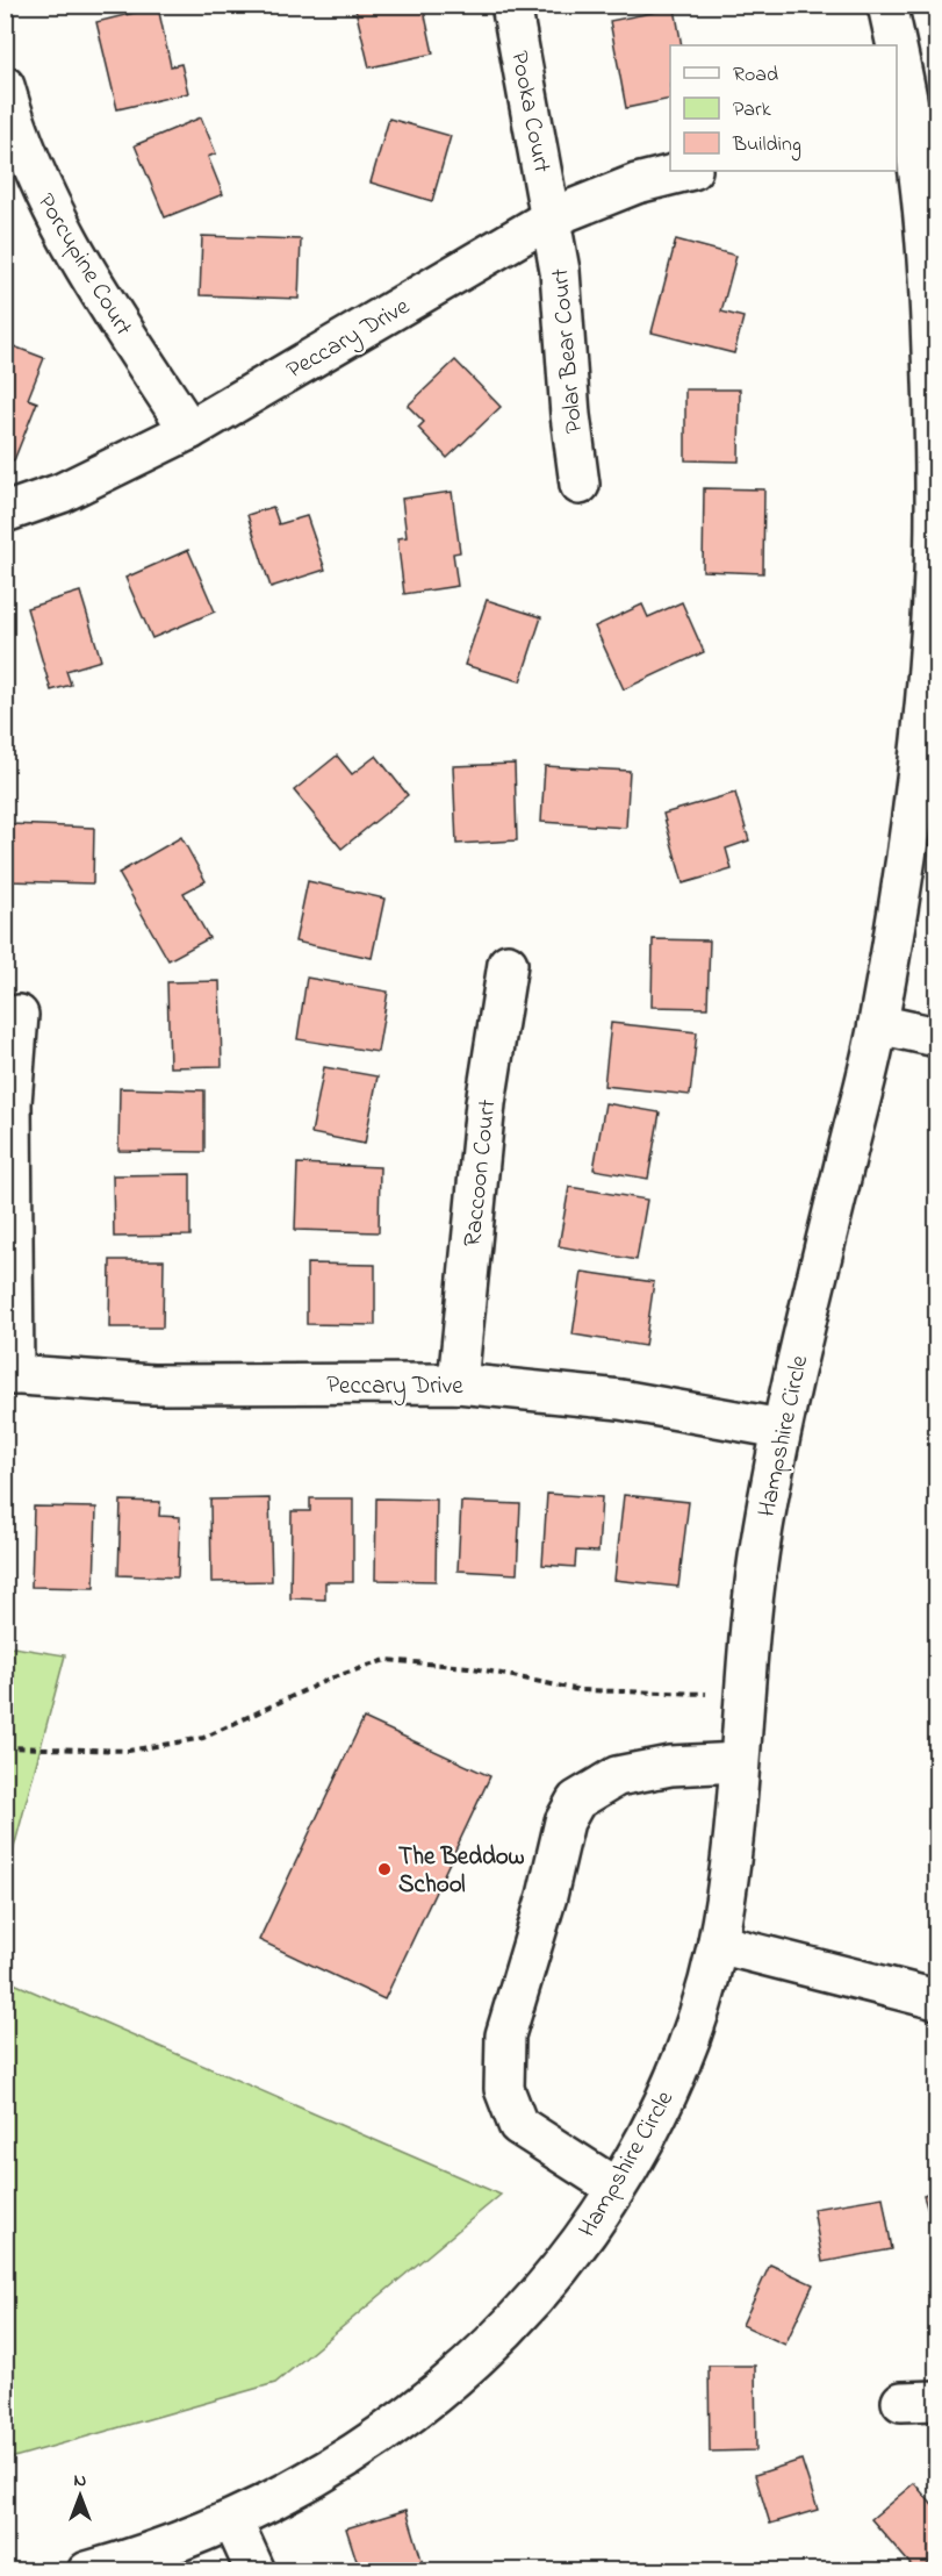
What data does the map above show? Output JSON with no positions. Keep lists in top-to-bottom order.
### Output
{
  "streets": {
    "street": [
      "Pooka Court",
      "Porcupine Court",
      "Peccary Drive",
      "Polar Bear Court",
      "Raccoon Court",
      "Hampshire Circle"
    ]
  },
  "crossings": [
    ["Pooka Court", "Peccary Drive"],
    ["Pooka Court", "Polar Bear Court"],
    ["Porcupine Court", "Peccary Drive"],
    ["Peccary Drive", "Polar Bear Court"],
    ["Peccary Drive", "Raccoon Court"],
    ["Peccary Drive", "Hampshire Circle"]
  ],
  "places": ["The Beddow School"],
  "legend": ["Road", "Park", "Building"],
  "north": "top"
}
